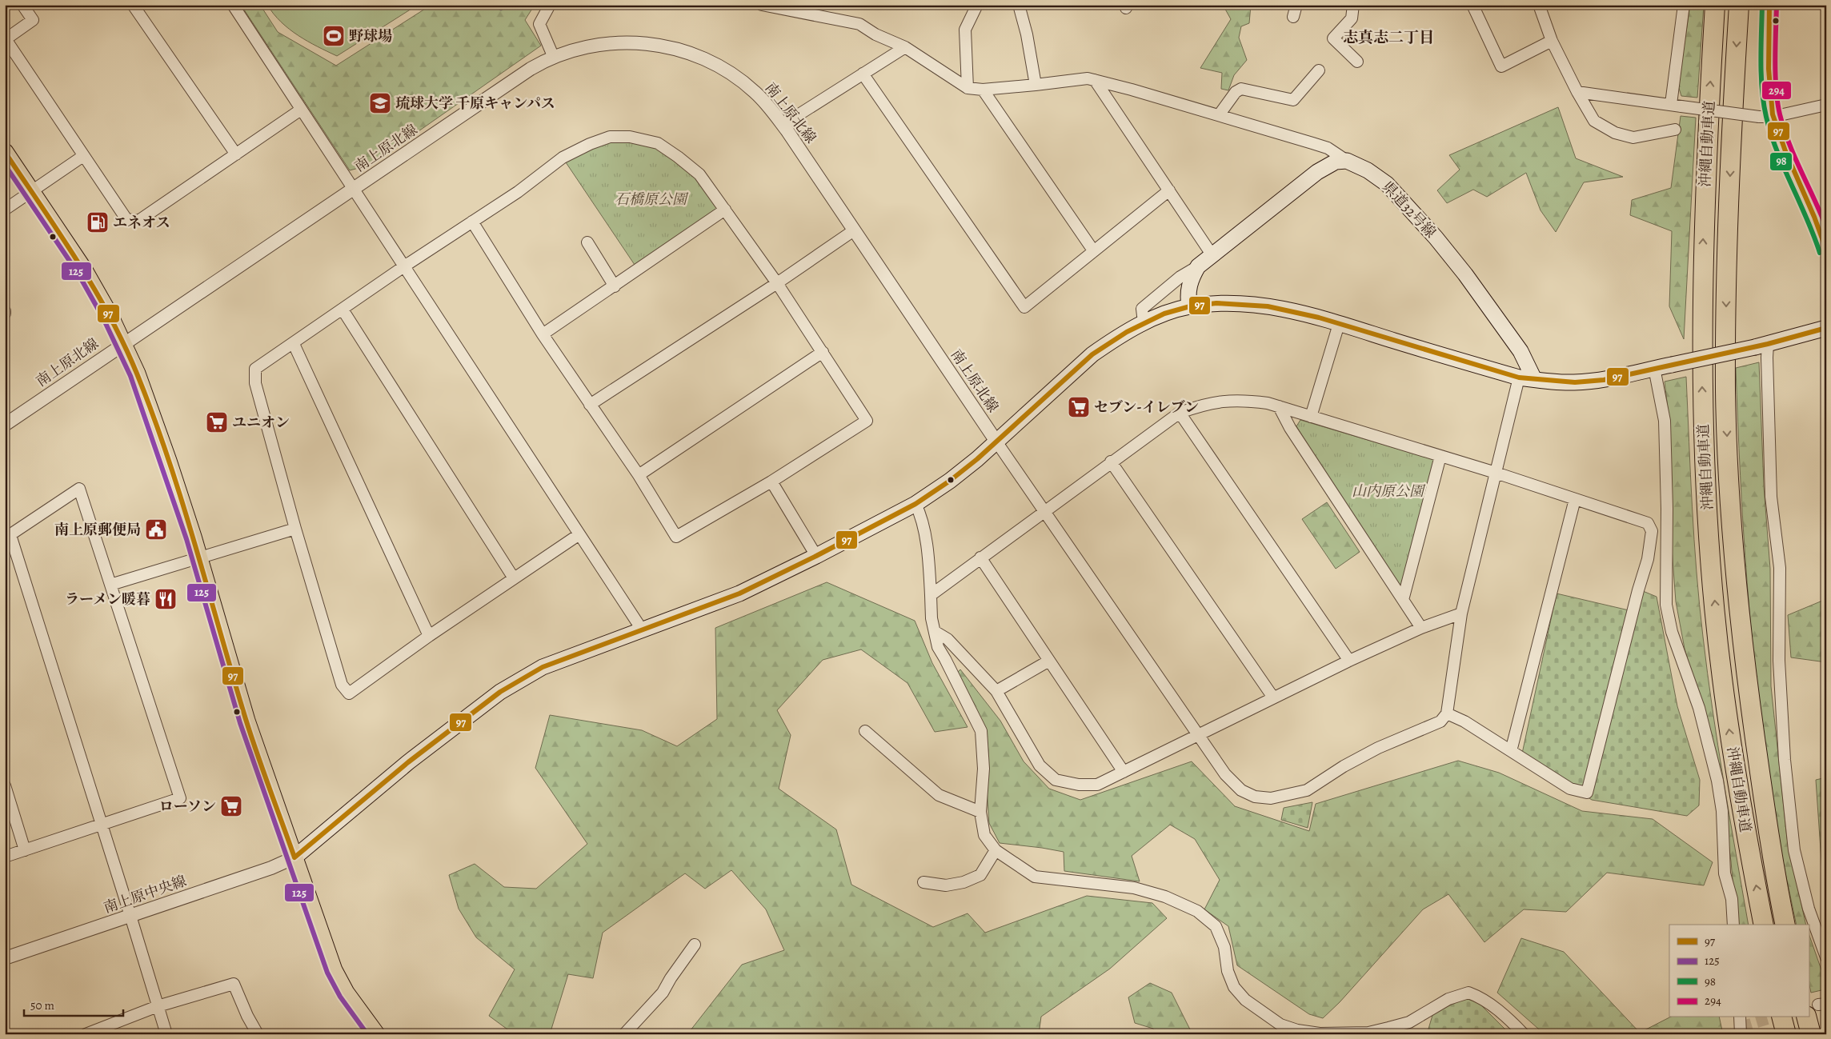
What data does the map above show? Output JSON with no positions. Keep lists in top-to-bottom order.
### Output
{
  "streets": {
    "highway": ["沖縄自動車道"],
    "main road": ["県道32号線"],
    "street": ["南上原北線", "南上原中央線"]
  },
  "districts": ["志真志二丁目"],
  "parks": ["石橋原公園", "山内原公園"],
  "places": {
    "sports": ["野球場"],
    "school or university": ["琉球大学 千原キャンパス"],
    "fuel station": ["エネオス"],
    "supermarket": ["セブン-イレブン", "ユニオン", "ローソン"],
    "public building": ["南上原郵便局"],
    "restaurant": ["ラーメン暖暮"]
  },
  "lines": [
    "transit line 97",
    "transit line 98",
    "transit line 294",
    "transit line 125"
  ],
  "legend": [
    "97",
    "125",
    "98",
    "294"
  ],
  "scale_bar": "50 m"
}
